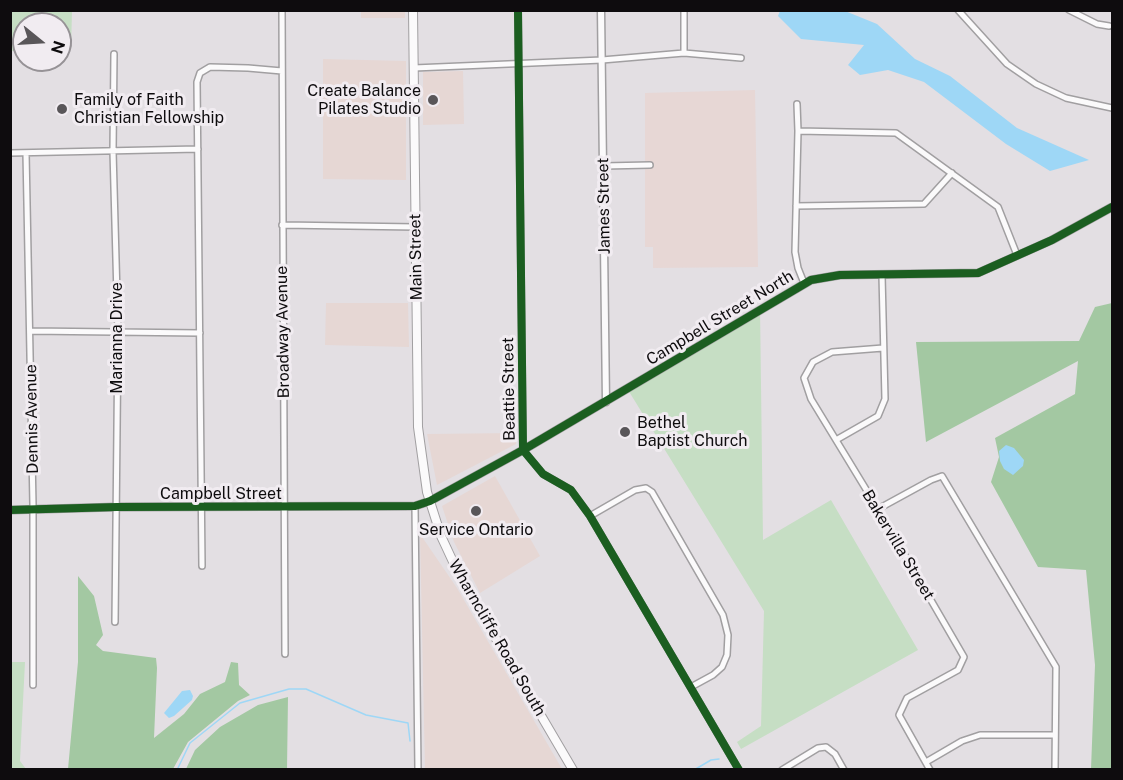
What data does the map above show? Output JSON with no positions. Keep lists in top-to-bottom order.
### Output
{
  "streets": {
    "main road": ["Main Street", "Wharncliffe Road South"],
    "street": [
      "James Street",
      "Campbell Street North",
      "Broadway Avenue",
      "Marianna Drive",
      "Beattie Street",
      "Dennis Avenue",
      "Campbell Street",
      "Bakervilla Street"
    ]
  },
  "crossings": [
    ["James Street", "Campbell Street North"],
    ["Main Street", "Campbell Street North"],
    ["Main Street", "Campbell Street"],
    ["Main Street", "Wharncliffe Road South"],
    ["Campbell Street North", "Beattie Street"],
    ["Campbell Street North", "Campbell Street"],
    ["Campbell Street North", "Wharncliffe Road South"],
    ["Broadway Avenue", "Campbell Street"],
    ["Marianna Drive", "Campbell Street"],
    ["Dennis Avenue", "Campbell Street"],
    ["Campbell Street", "Wharncliffe Road South"]
  ],
  "places": [
    "Create Balance Pilates Studio",
    "Family of Faith Christian Fellowship",
    "Bethel Baptist Church",
    "Service Ontario"
  ],
  "north": "right"
}
